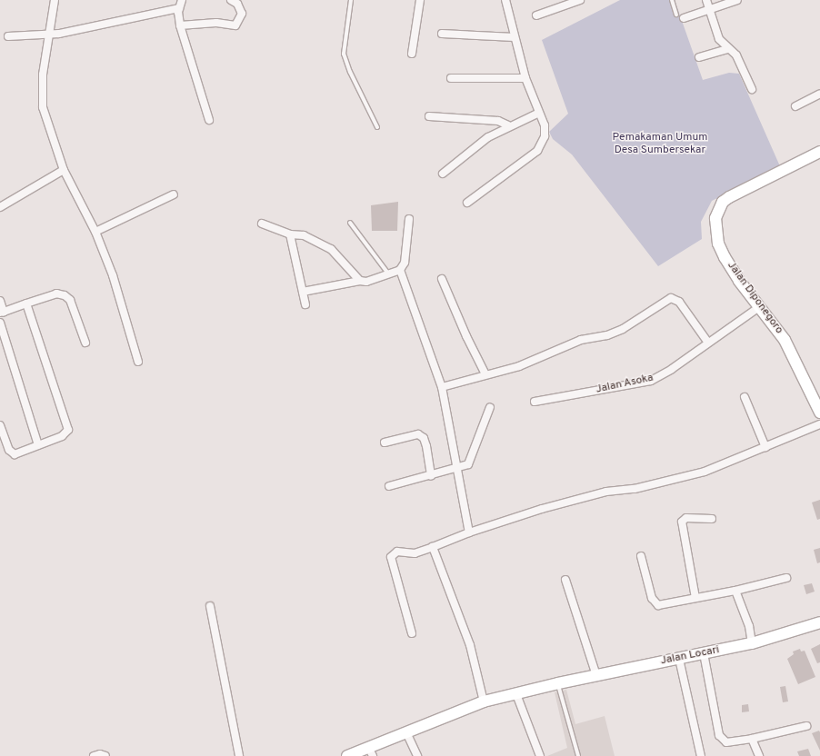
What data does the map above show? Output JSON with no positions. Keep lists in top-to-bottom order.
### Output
{
  "streets": {
    "street": ["Jalan Diponegoro", "Jalan Asoka", "Jalan Locari"]
  },
  "crossings": [
    ["Jalan Diponegoro", "Jalan Asoka"]
  ],
  "parks": ["Pemakaman Umum Desa Sumbersekar"]
}
